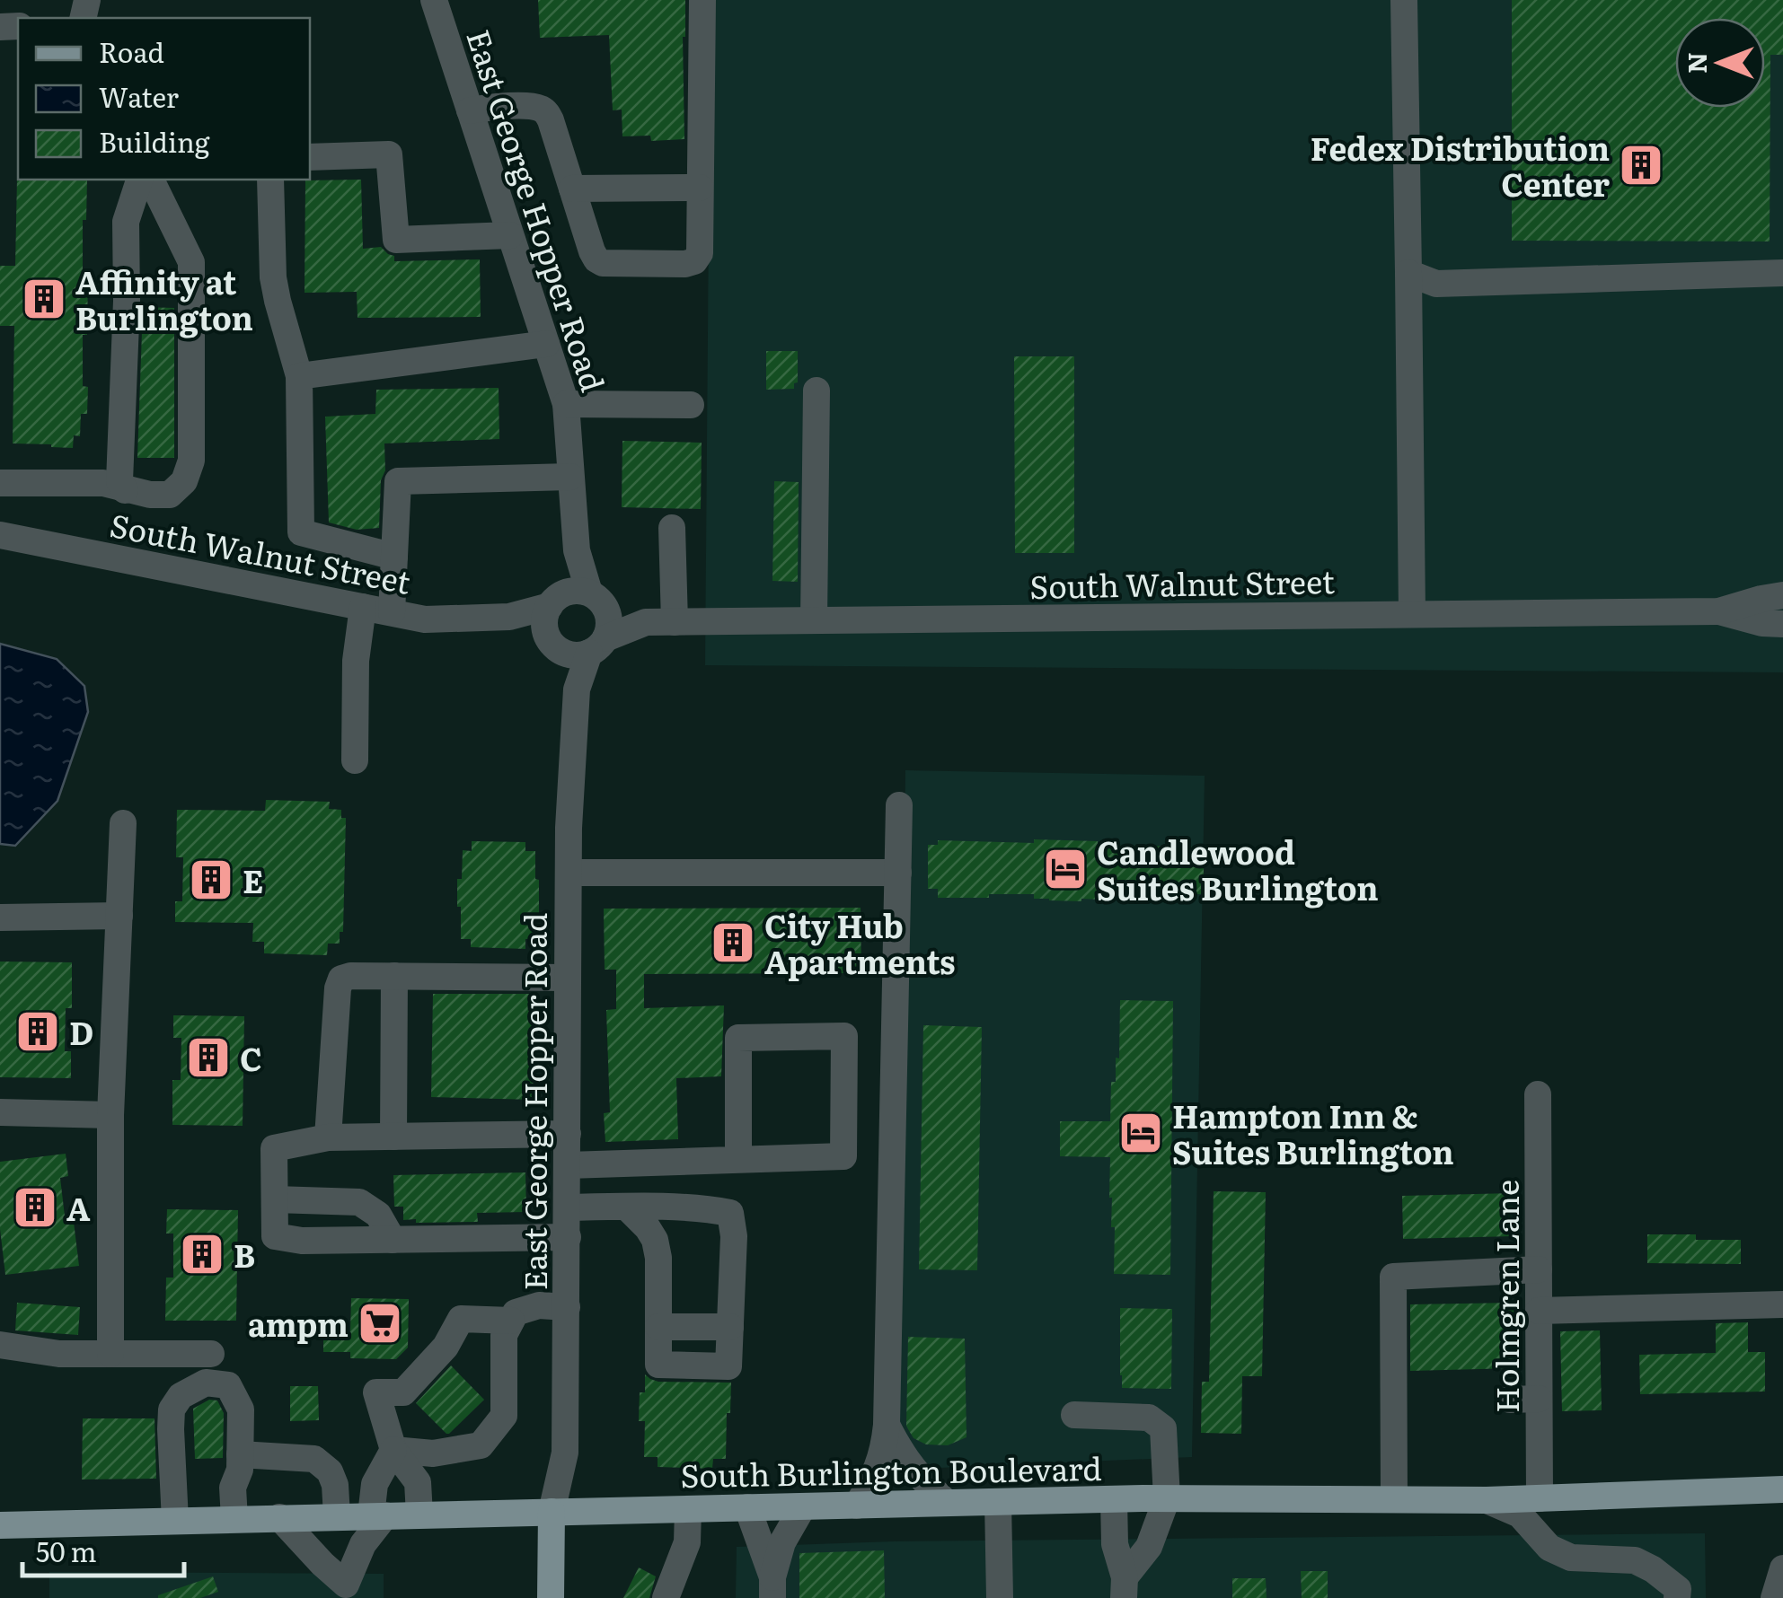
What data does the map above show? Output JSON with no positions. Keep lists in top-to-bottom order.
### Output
{
  "streets": {
    "main road": ["South Burlington Boulevard"],
    "street": ["East George Hopper Road", "South Walnut Street", "Holmgren Lane"]
  },
  "crossings": [
    ["East George Hopper Road", "South Walnut Street"],
    ["East George Hopper Road", "South Burlington Boulevard"],
    ["Holmgren Lane", "South Burlington Boulevard"]
  ],
  "places": {
    "building": [
      "Fedex Distribution Center",
      "Affinity at Burlington",
      "E",
      "City Hub Apartments",
      "D",
      "C",
      "A",
      "B"
    ],
    "hotel": ["Candlewood Suites Burlington", "Hampton Inn & Suites Burlington"],
    "supermarket": ["ampm"]
  },
  "legend": ["Road", "Water", "Building"],
  "scale_bar": "50 m",
  "north": "left"
}
